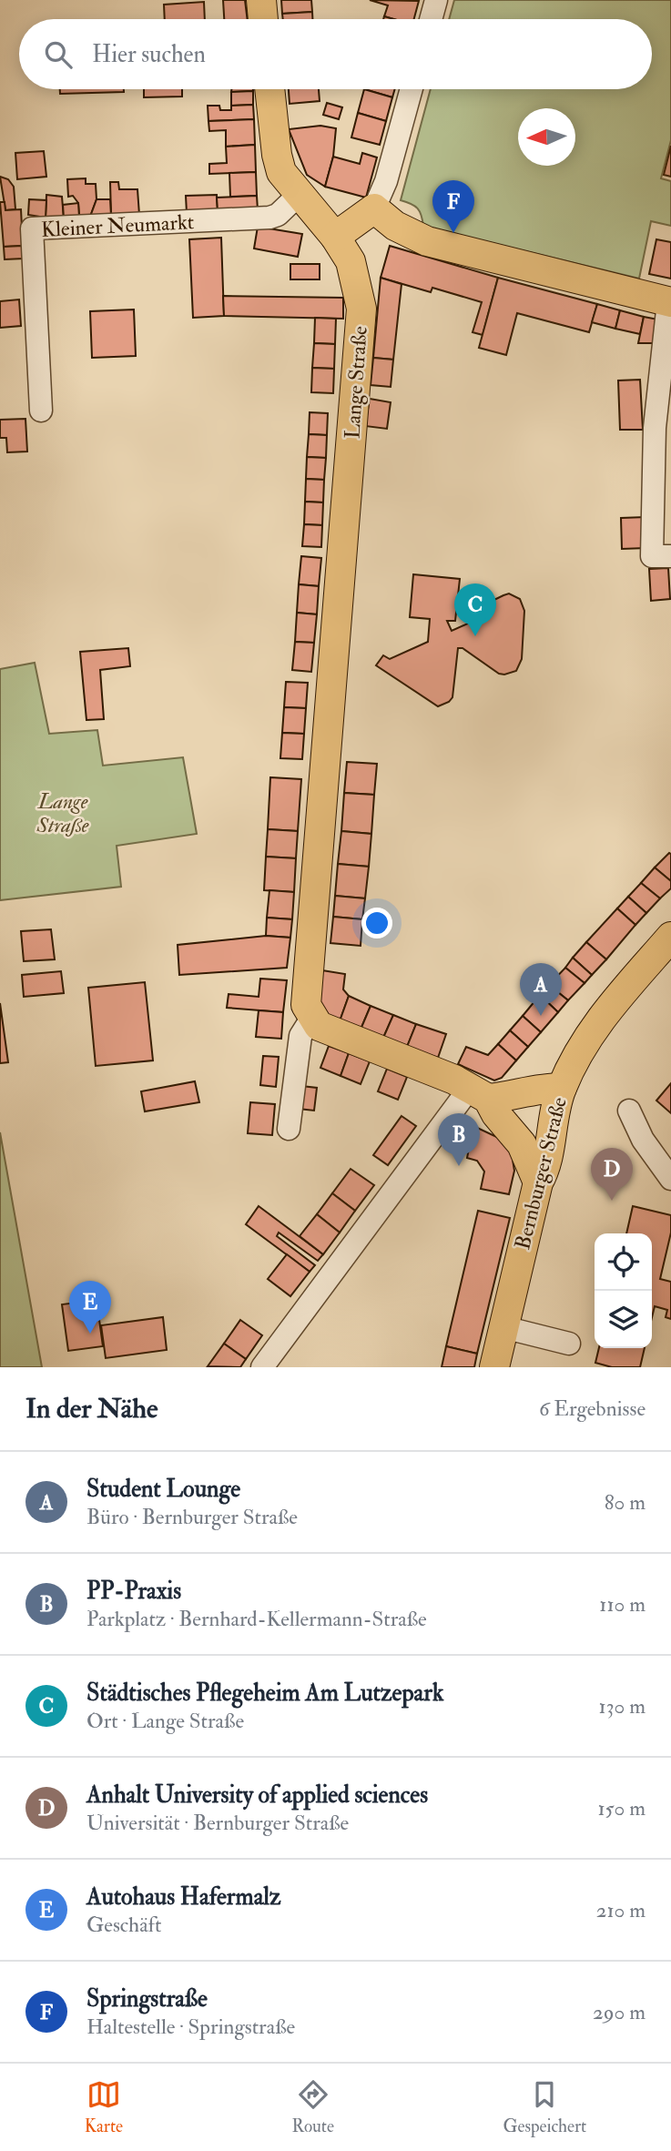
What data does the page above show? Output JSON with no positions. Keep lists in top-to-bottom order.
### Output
{
  "streets": {
    "main road": ["Lange Straße", "Bernburger Straße"],
    "street": ["Kleiner Neumarkt"]
  },
  "crossings": [
    ["Kleiner Neumarkt", "Lange Straße"]
  ],
  "parks": ["Lange Straße"],
  "north": "left",
  "page": {
    "search": "Hier suchen",
    "pins": [
      "F",
      "C",
      "A",
      "B",
      "D",
      "E"
    ],
    "heading": ["In der Nähe", "6 Ergebnisse"],
    "list": [
      {
        "mark": "A",
        "name": "Student Lounge",
        "note": "Büro · Bernburger Straße",
        "value": "80 m"
      },
      {
        "mark": "B",
        "name": "PP-Praxis",
        "note": "Parkplatz · Bernhard-Kellermann-Straße",
        "value": "110 m"
      },
      {
        "mark": "C",
        "name": "Städtisches Pflegeheim Am Lutzepark",
        "note": "Ort · Lange Straße",
        "value": "130 m"
      },
      {
        "mark": "D",
        "name": "Anhalt University of applied sciences",
        "note": "Universität · Bernburger Straße",
        "value": "150 m"
      },
      {
        "mark": "E",
        "name": "Autohaus Hafermalz",
        "note": "Geschäft",
        "value": "210 m"
      },
      {
        "mark": "F",
        "name": "Springstraße",
        "note": "Haltestelle · Springstraße",
        "value": "290 m"
      }
    ],
    "nav": ["Karte", "Route", "Gespeichert"]
  }
}
